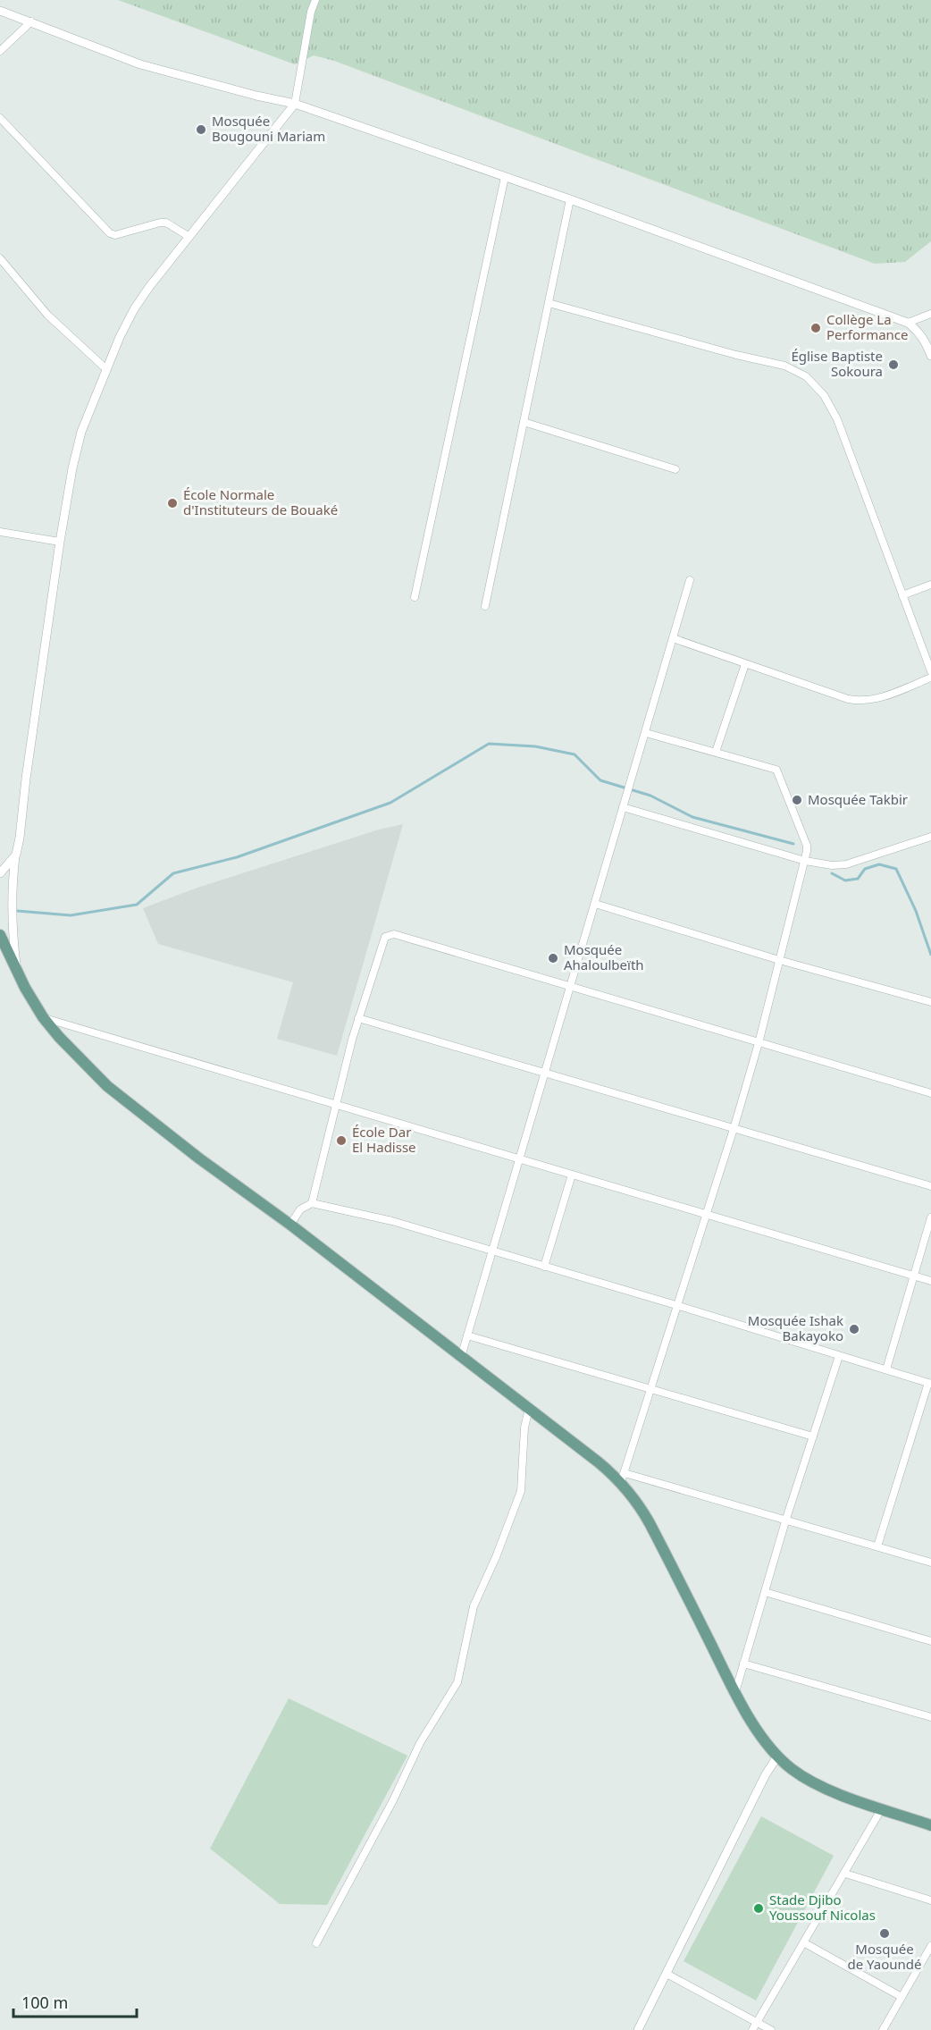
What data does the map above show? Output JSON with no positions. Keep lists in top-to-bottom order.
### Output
{
  "places": [
    "Mosquée Bougouni Mariam",
    "Collège La Performance",
    "Église Baptiste Sokoura",
    "École Normale d'Instituteurs de Bouaké",
    "Mosquée Takbir",
    "Mosquée Ahaloulbeïth",
    "École Dar El Hadisse",
    "Mosquée Ishak Bakayoko",
    "Stade Djibo Youssouf Nicolas",
    "Mosquée de Yaoundé"
  ],
  "scale_bar": "100 m"
}
